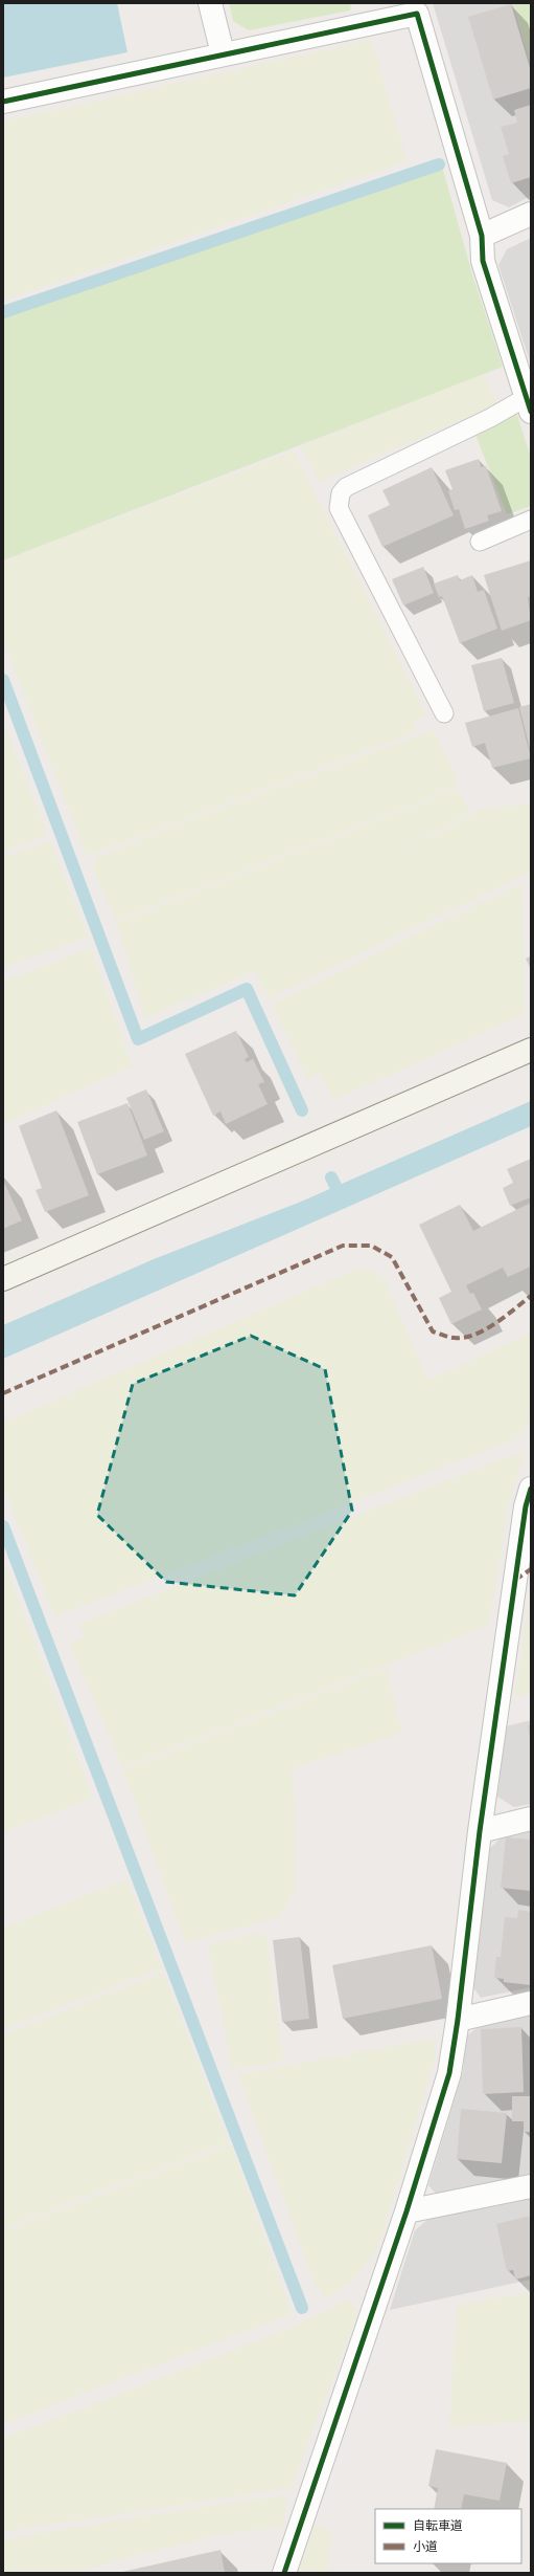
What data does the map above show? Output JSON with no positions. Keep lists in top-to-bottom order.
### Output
{
  "legend": ["自転車道", "小道"]
}
